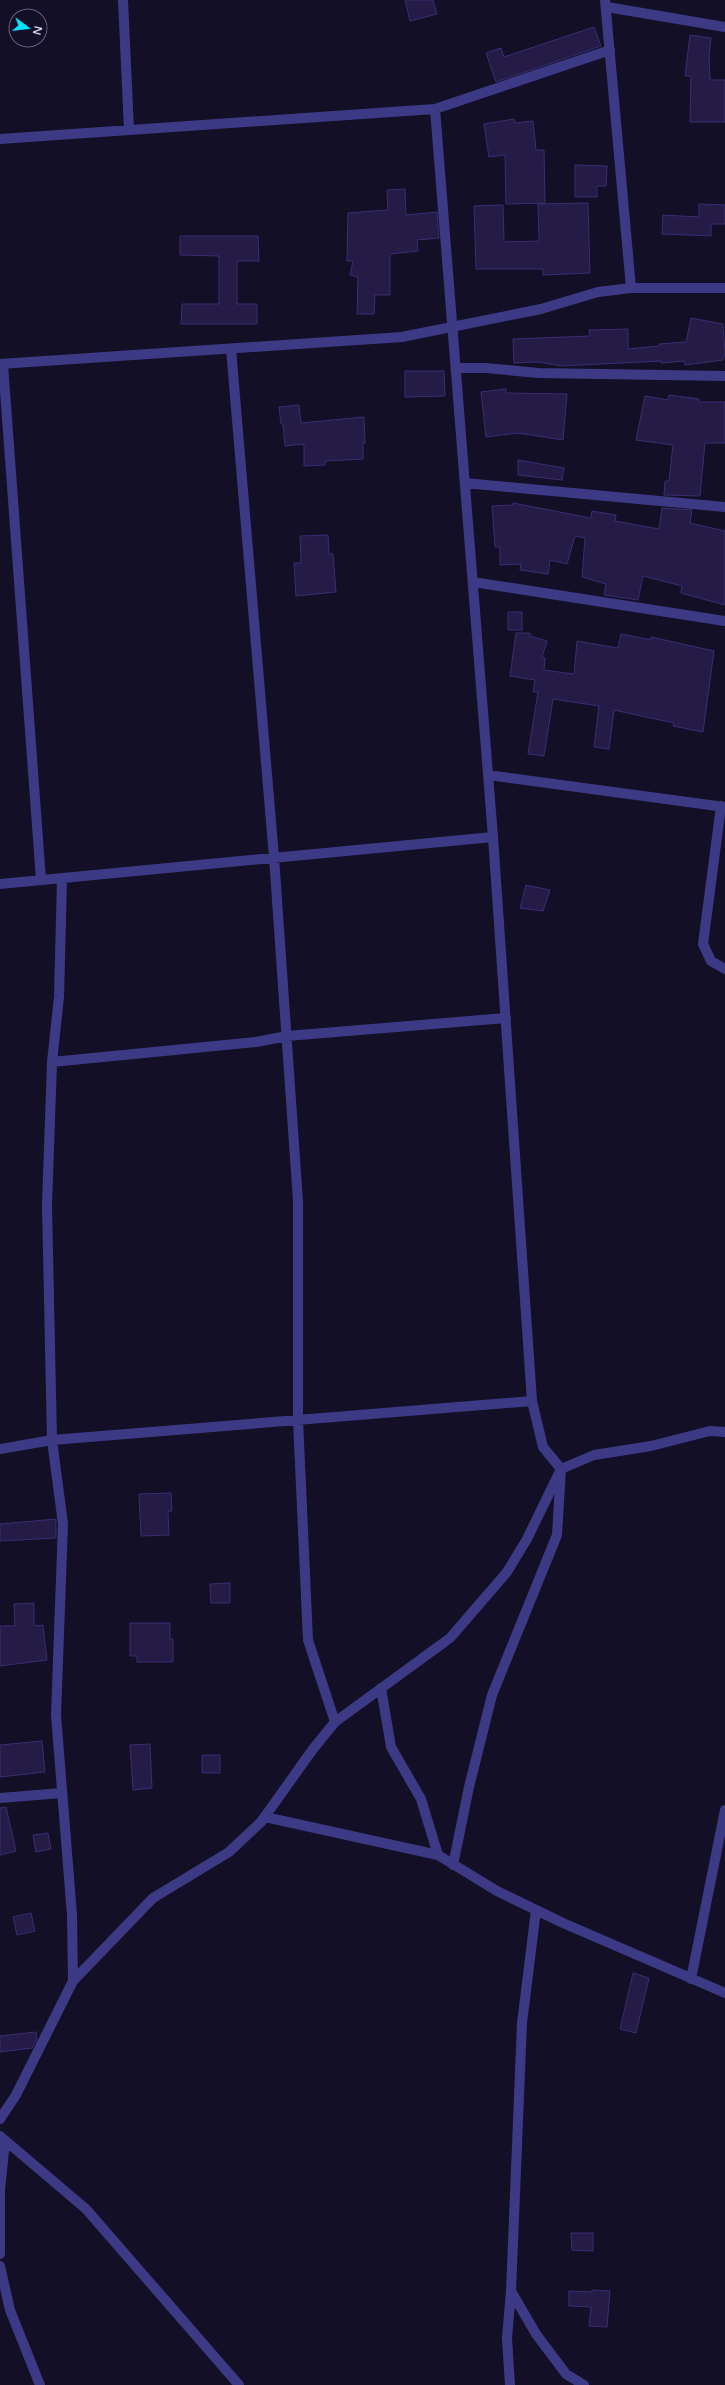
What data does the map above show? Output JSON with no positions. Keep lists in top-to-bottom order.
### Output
{
  "north": "right"
}
